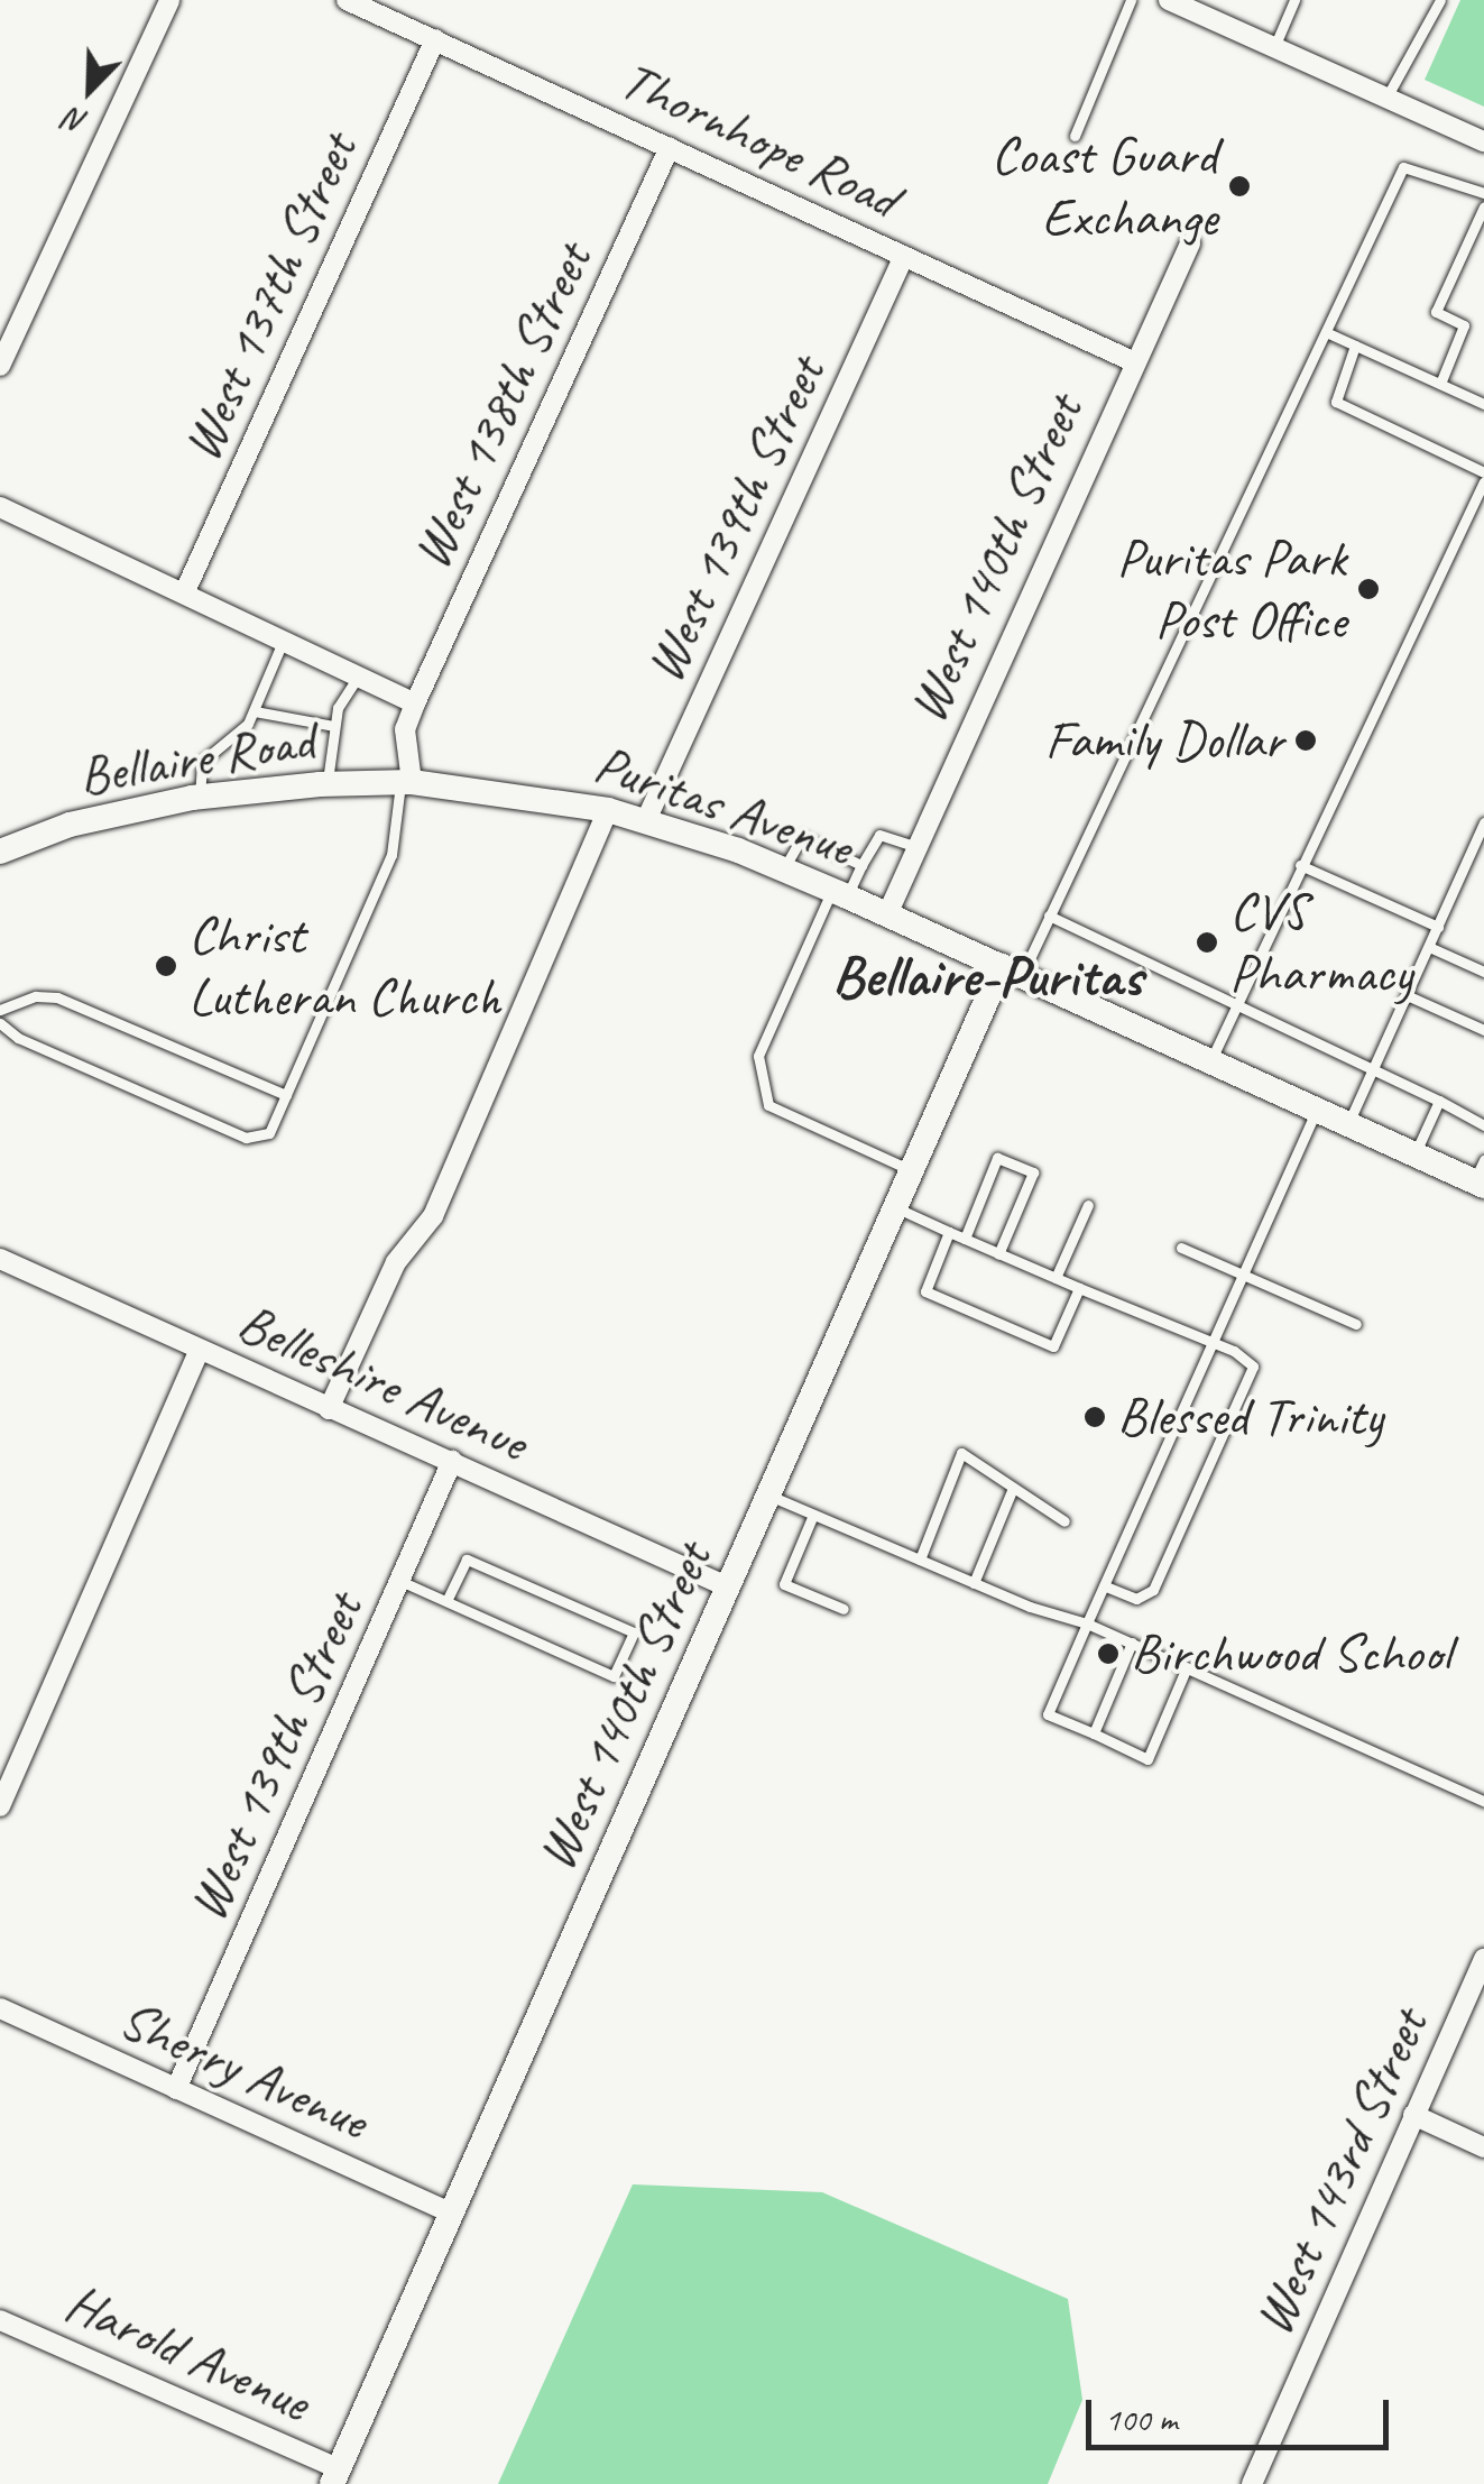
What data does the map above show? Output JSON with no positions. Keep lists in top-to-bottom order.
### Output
{
  "streets": {
    "street": [
      "Thornhope Road",
      "West 137th Street",
      "West 138th Street",
      "West 139th Street",
      "West 140th Street",
      "Bellaire Road",
      "Puritas Avenue",
      "Belleshire Avenue",
      "Sherry Avenue",
      "West 143rd Street",
      "Harold Avenue"
    ]
  },
  "crossings": [
    ["Thornhope Road", "West 137th Street"],
    ["Thornhope Road", "West 138th Street"],
    ["Thornhope Road", "West 139th Street"],
    ["Thornhope Road", "West 140th Street"],
    ["West 139th Street", "Puritas Avenue"],
    ["West 139th Street", "Belleshire Avenue"],
    ["West 139th Street", "Sherry Avenue"],
    ["West 140th Street", "Puritas Avenue"],
    ["West 140th Street", "Belleshire Avenue"],
    ["West 140th Street", "Sherry Avenue"],
    ["West 140th Street", "Harold Avenue"],
    ["Bellaire Road", "Puritas Avenue"]
  ],
  "districts": ["Bellaire-Puritas"],
  "places": [
    "Coast Guard Exchange",
    "Puritas Park Post Office",
    "Family Dollar",
    "CVS Pharmacy",
    "Christ Lutheran Church",
    "Blessed Trinity",
    "Birchwood School"
  ],
  "scale_bar": "100 m",
  "north": "bottom left"
}
